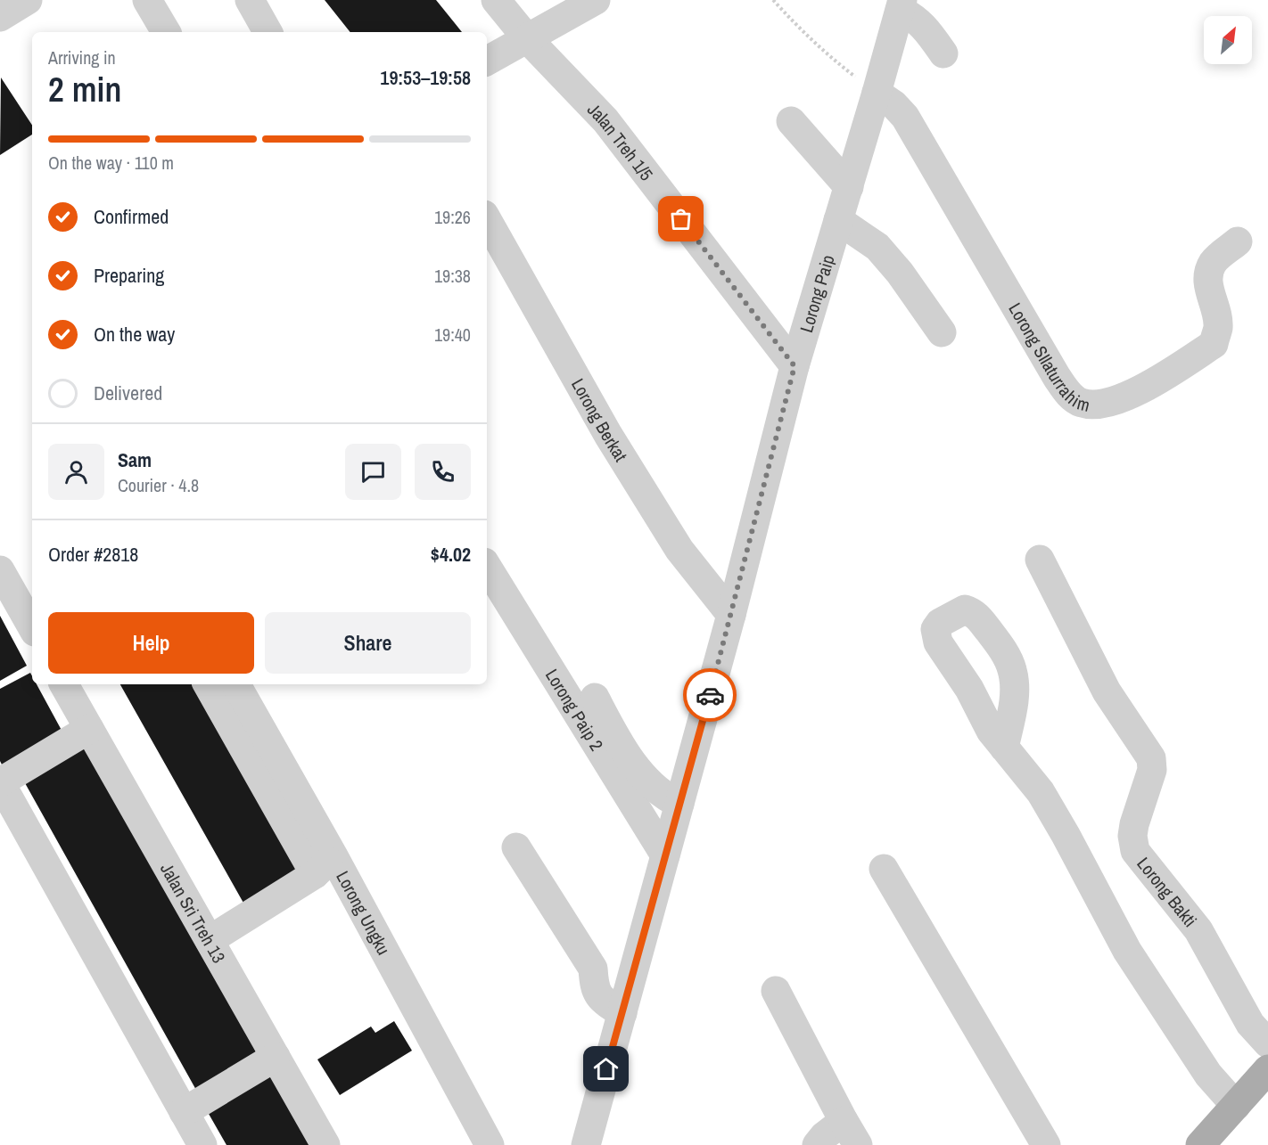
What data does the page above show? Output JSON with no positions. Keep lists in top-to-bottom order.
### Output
{
  "streets": {
    "street": [
      "Jalan Treh 1/5",
      "Lorong Paip",
      "Lorong SIlaturrahim",
      "Lorong Berkat",
      "Lorong Paip 2",
      "Lorong Bakti",
      "Lorong Ungku",
      "Jalan Sri Treh 13"
    ]
  },
  "crossings": [
    ["Jalan Treh 1/5", "Lorong Paip"],
    ["Lorong Paip", "Lorong SIlaturrahim"],
    ["Lorong Paip", "Lorong Berkat"],
    ["Lorong Paip", "Lorong Paip 2"]
  ],
  "north": "top right",
  "page": {
    "heading": ["2 min", "Arriving in", "19:53–19:58"],
    "panel": [
      "Sam",
      "Courier · 4.8",
      "Order #2818",
      "$4.02"
    ],
    "bar": "On the way · 110 m",
    "list": [
      ["Confirmed", "19:26"],
      ["Preparing", "19:38"],
      ["On the way", "19:40"],
      "Delivered"
    ],
    "buttons": ["Help", "Share"]
  }
}
